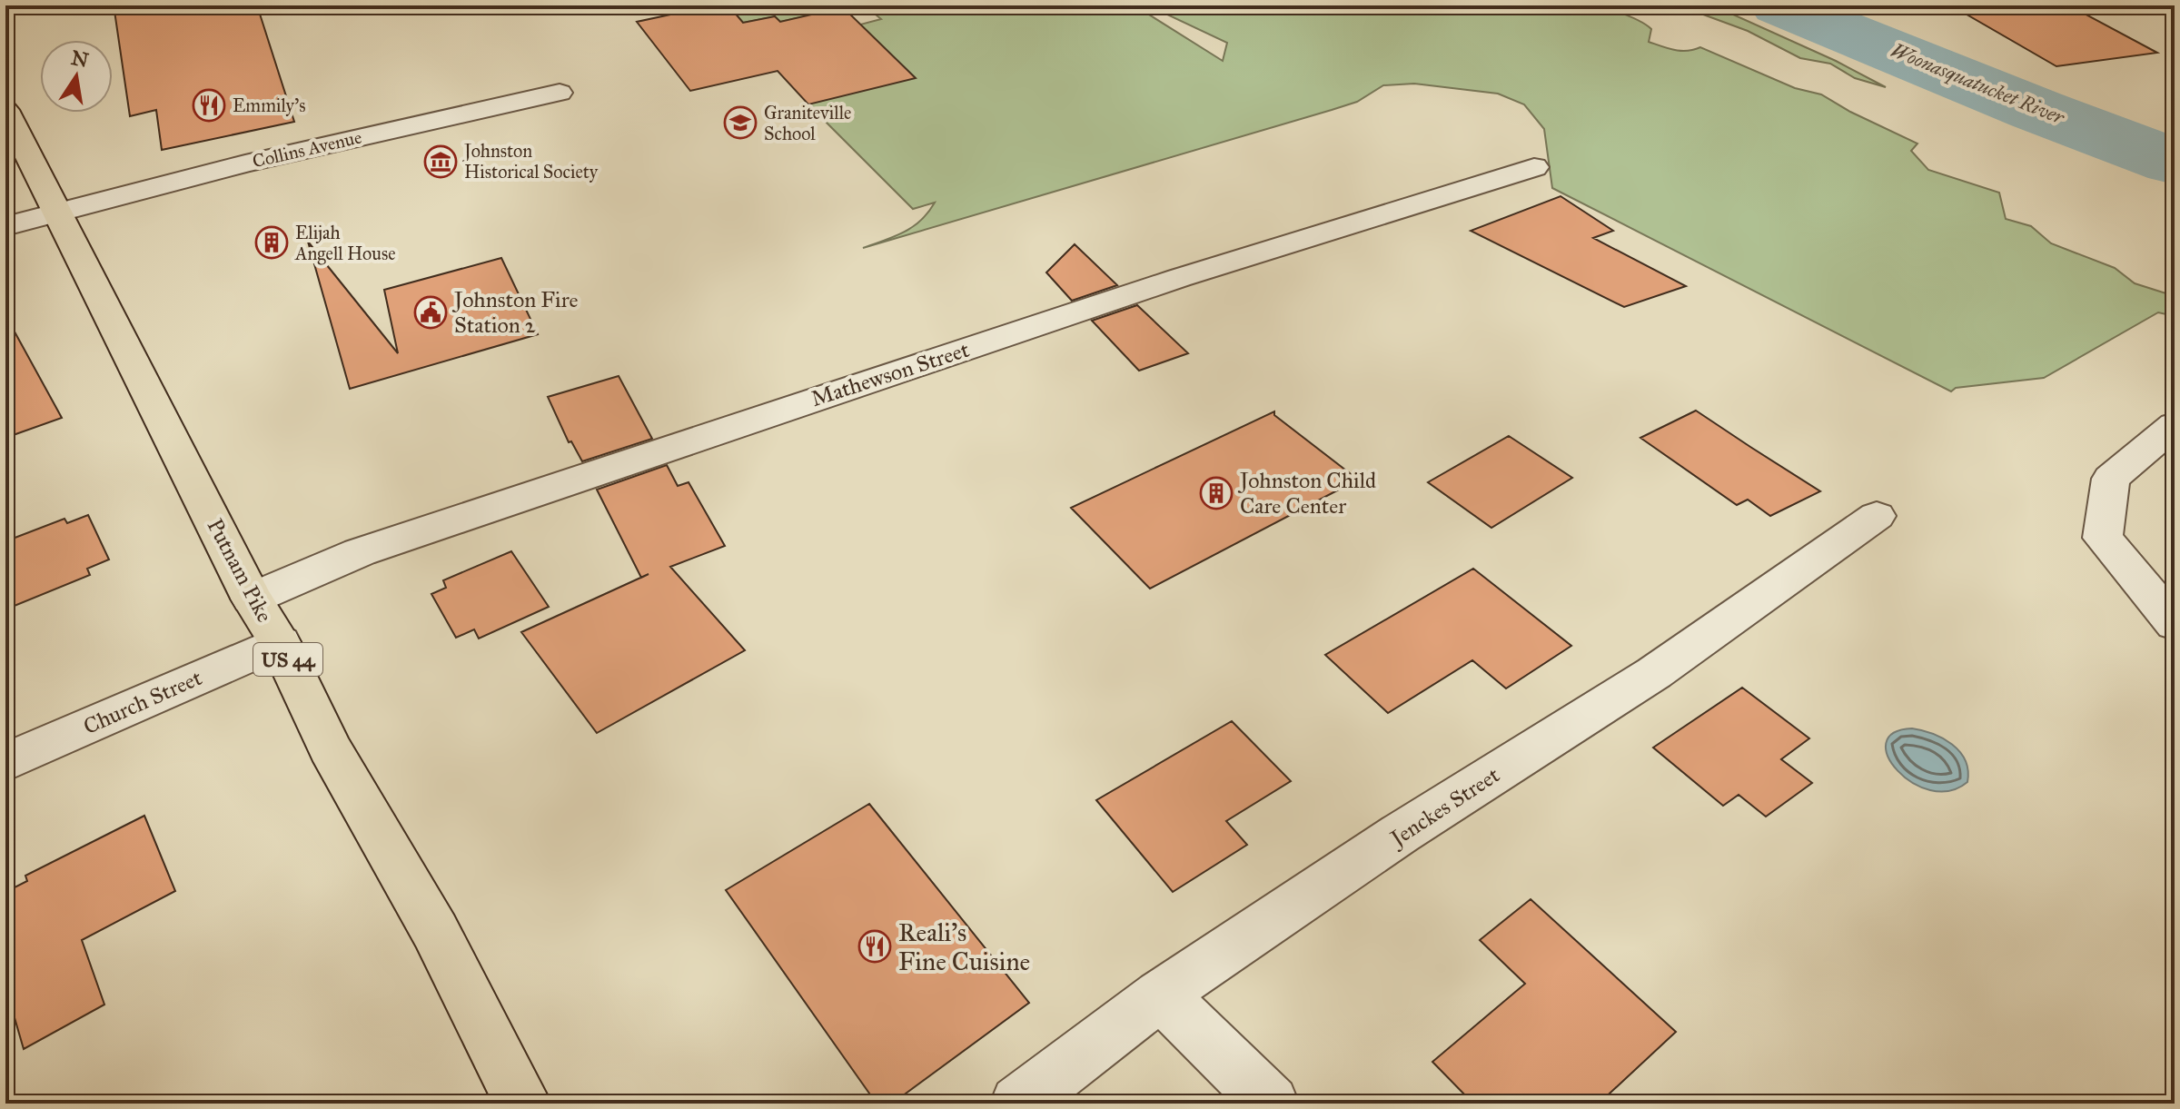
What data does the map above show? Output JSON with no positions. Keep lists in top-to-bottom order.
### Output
{
  "streets": {
    "main road": ["Putnam Pike", "US 44"],
    "street": [
      "Collins Avenue",
      "Mathewson Street",
      "Church Street",
      "Jenckes Street"
    ]
  },
  "crossings": [
    ["Collins Avenue", "Putnam Pike"],
    ["Mathewson Street", "Putnam Pike"],
    ["Putnam Pike", "Church Street"]
  ],
  "water": ["Woonasquatucket River"],
  "places": {
    "restaurant": ["Emmily's", "Reali's Fine Cuisine"],
    "school or university": ["Graniteville School"],
    "museum": ["Johnston Historical Society"],
    "building": ["Elijah Angell House", "Johnston Child Care Center"],
    "public building": ["Johnston Fire Station 2"]
  },
  "north": "top"
}
